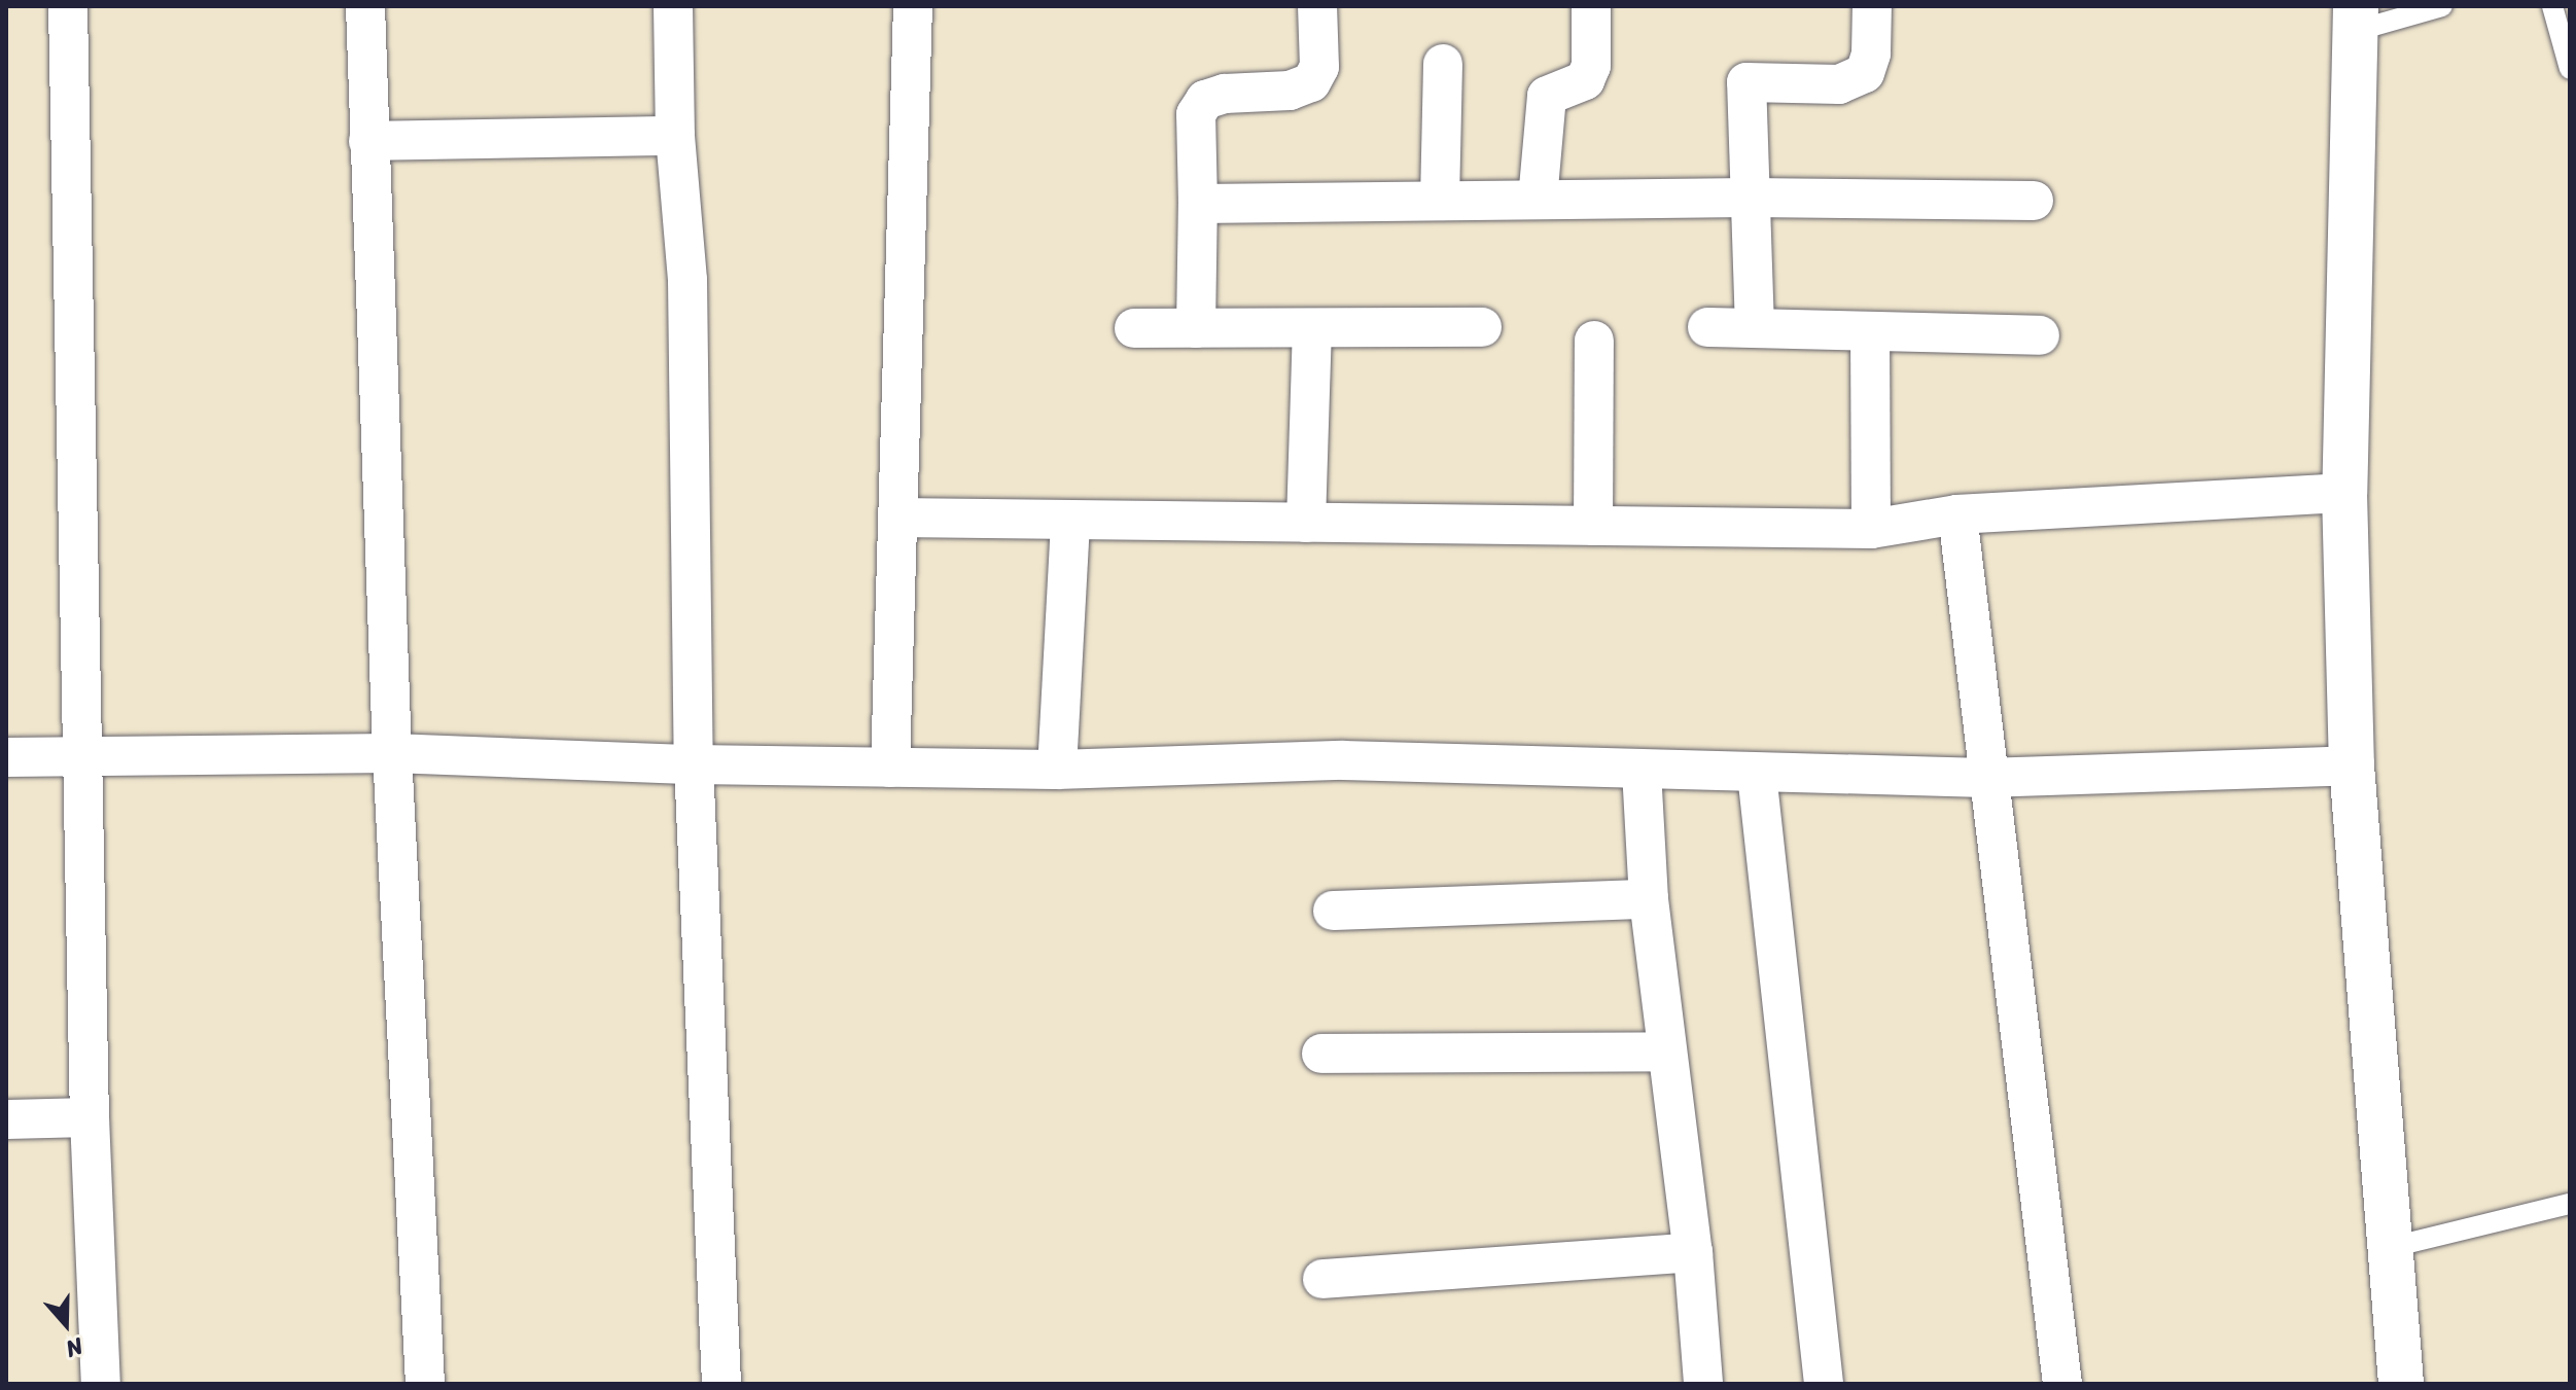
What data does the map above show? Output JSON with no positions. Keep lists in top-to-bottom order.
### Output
{
  "north": "bottom"
}
